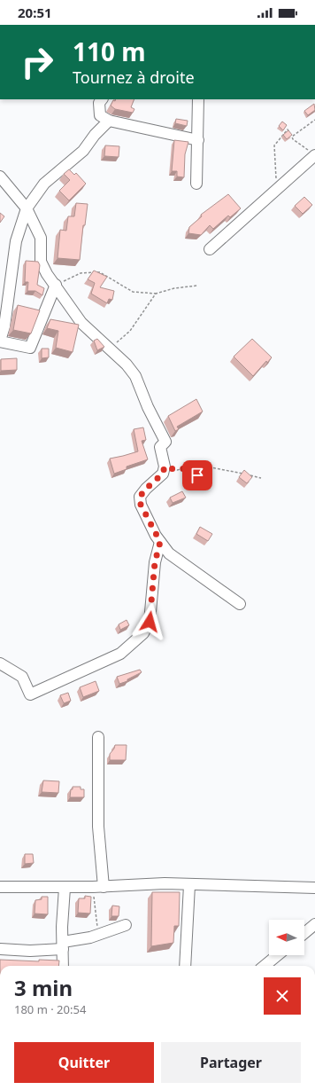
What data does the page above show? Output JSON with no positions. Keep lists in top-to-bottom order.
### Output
{
  "north": "left",
  "page": {
    "status": "20:51",
    "turn": ["110 m", "Tournez à droite"],
    "heading": ["3 min", "180 m · 20:54"],
    "buttons": ["Quitter", "Partager"]
  }
}
